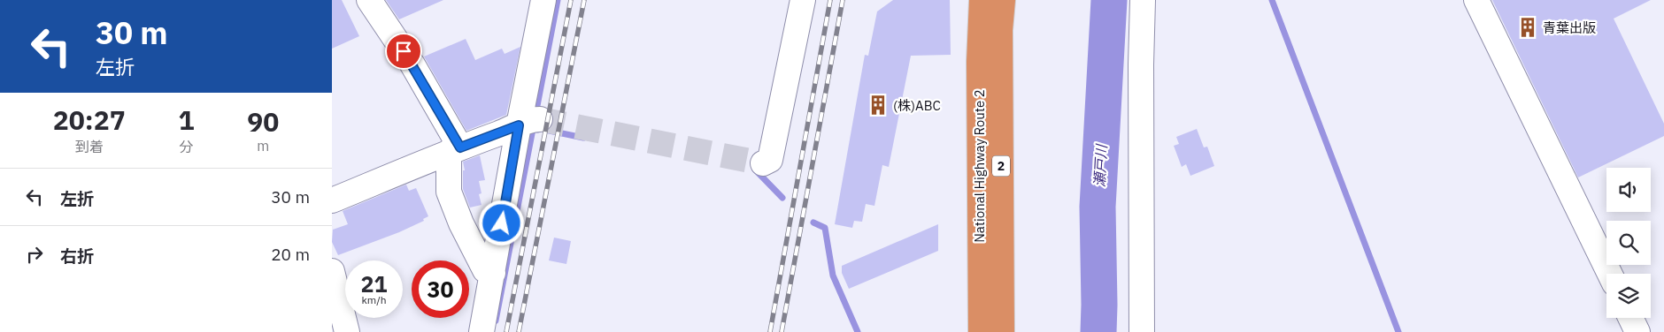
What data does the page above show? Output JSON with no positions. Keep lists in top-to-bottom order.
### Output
{
  "streets": {
    "highway": ["National Highway Route 2", "2"]
  },
  "water": ["瀬戸川"],
  "places": {
    "building": ["青葉出版", "(株)ABC"]
  },
  "page": {
    "turn": ["30 m", "左折"],
    "eta": [
      "20:27",
      "到着",
      "1",
      "分",
      "90",
      "m"
    ],
    "list": [
      {
        "name": "左折",
        "value": "30 m"
      },
      {
        "name": "右折",
        "value": "20 m"
      }
    ],
    "speed": "21 km/h",
    "limit": "30"
  }
}
